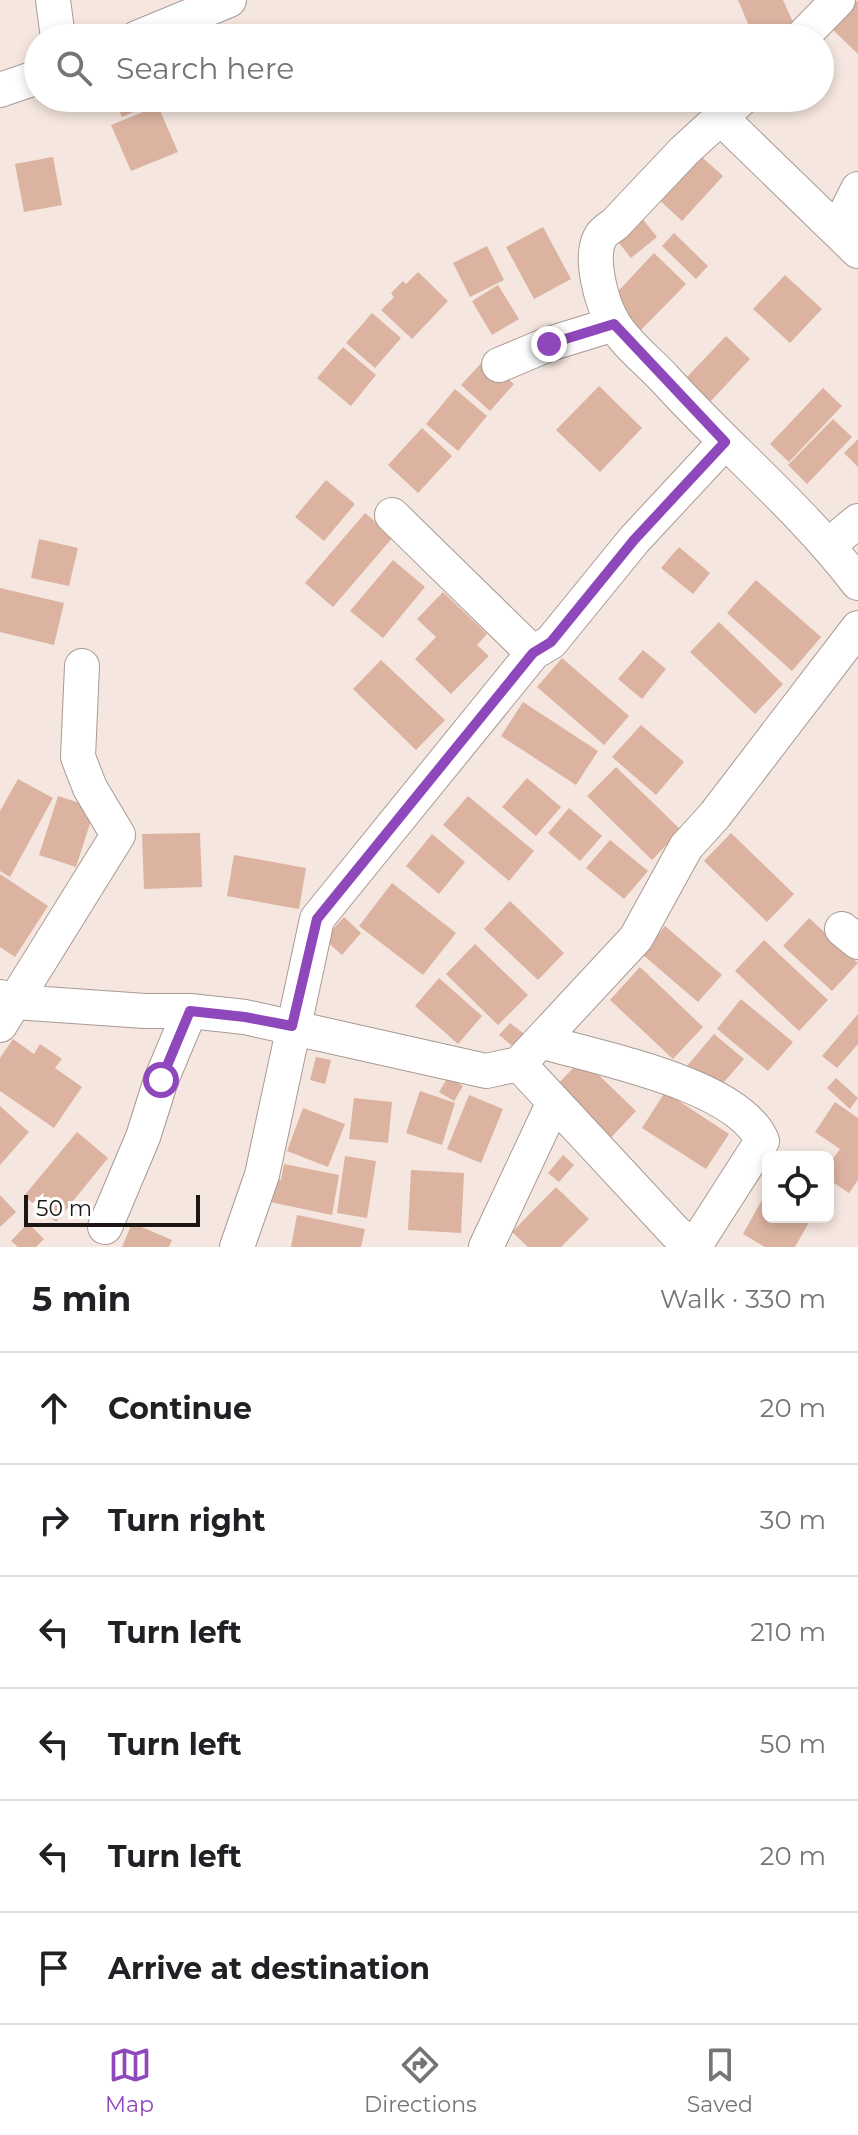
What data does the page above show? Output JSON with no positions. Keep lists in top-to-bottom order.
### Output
{
  "scale_bar": "50 m",
  "page": {
    "search": "Search here",
    "scale": "50 m",
    "heading": ["5 min", "Walk · 330 m"],
    "list": [
      ["Continue", "20 m"],
      ["Turn right", "30 m"],
      ["Turn left", "210 m"],
      ["Turn left", "50 m"],
      ["Turn left", "20 m"],
      "Arrive at destination"
    ],
    "nav": ["Map", "Directions", "Saved"]
  }
}
